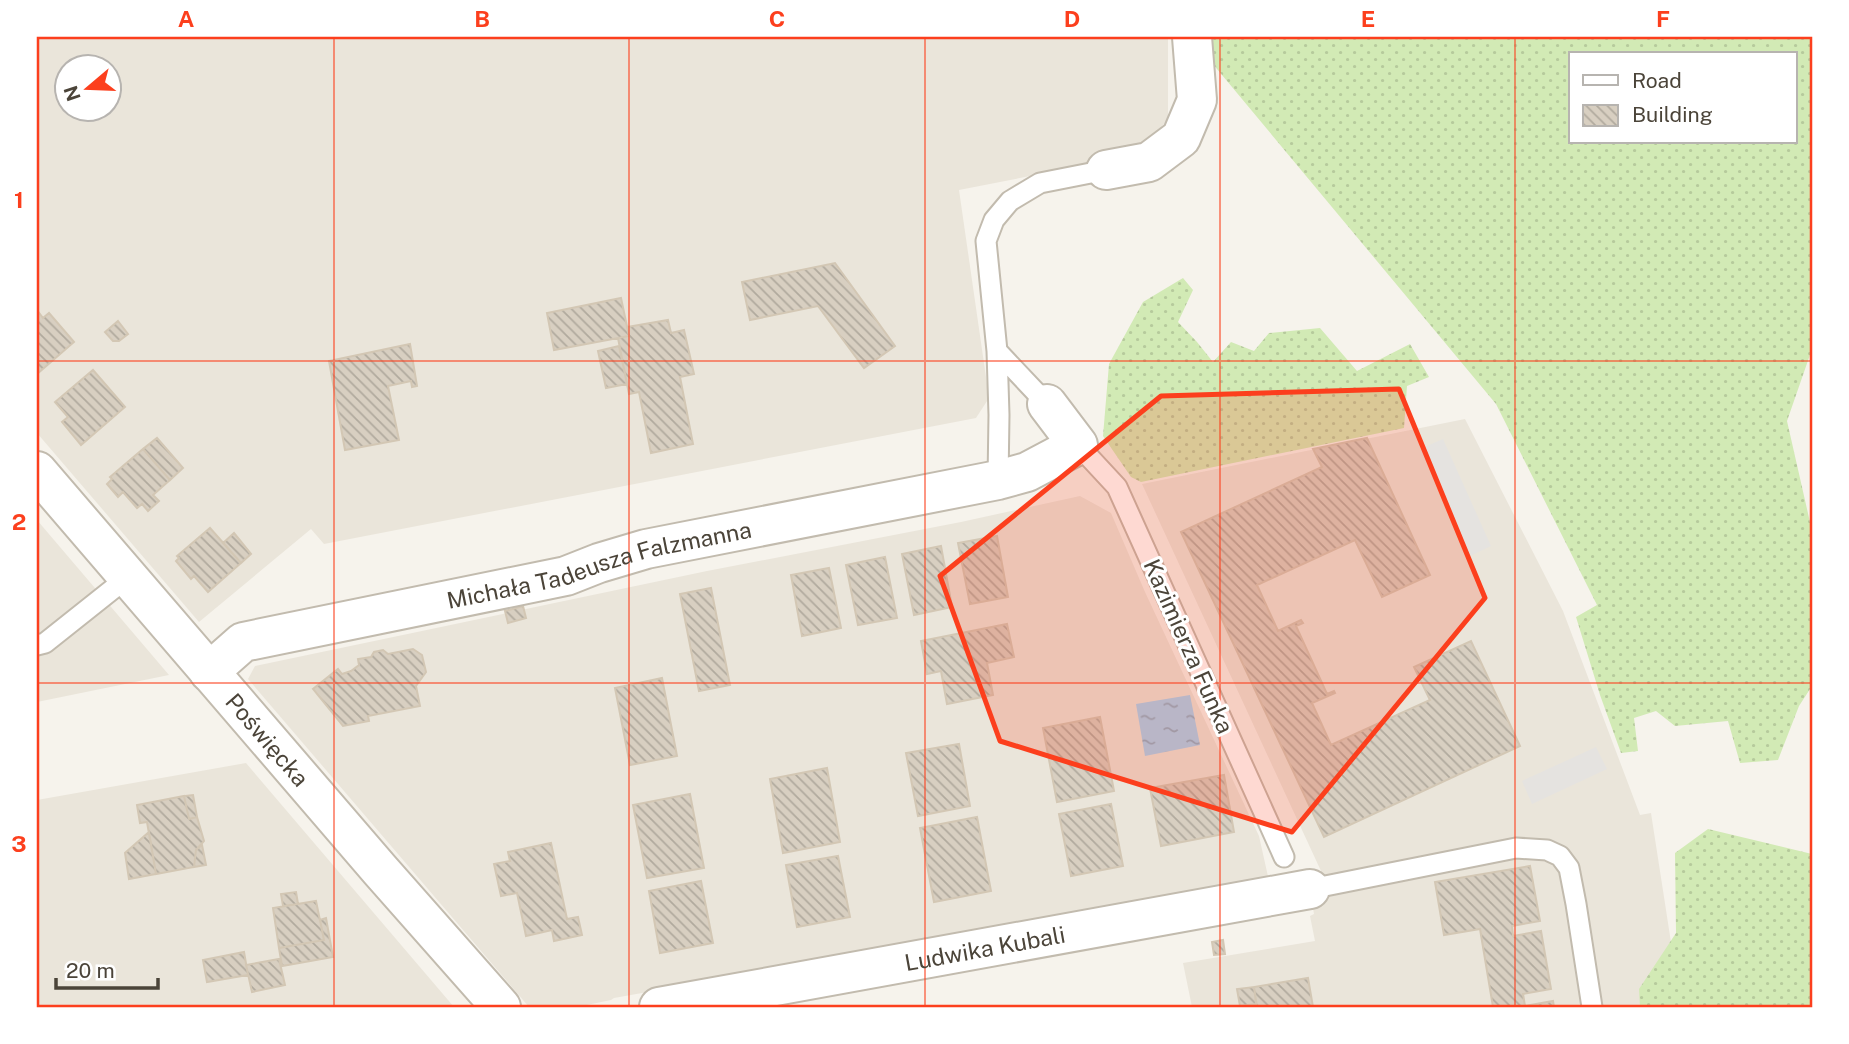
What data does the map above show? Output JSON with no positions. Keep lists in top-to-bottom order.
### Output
{
  "streets": {
    "street": ["Michała Tadeusza Falzmanna", "Poświęcka", "Ludwika Kubali"],
    "lane": ["Kazimierza Funka"]
  },
  "crossings": [
    ["Michała Tadeusza Falzmanna", "Kazimierza Funka"],
    ["Michała Tadeusza Falzmanna", "Poświęcka"]
  ],
  "legend": ["Road", "Building"],
  "scale_bar": "20 m",
  "north": "left",
  "grid": {
    "columns": [
      "A",
      "B",
      "C",
      "D",
      "E",
      "F"
    ],
    "rows": ["1", "2", "3"]
  }
}
